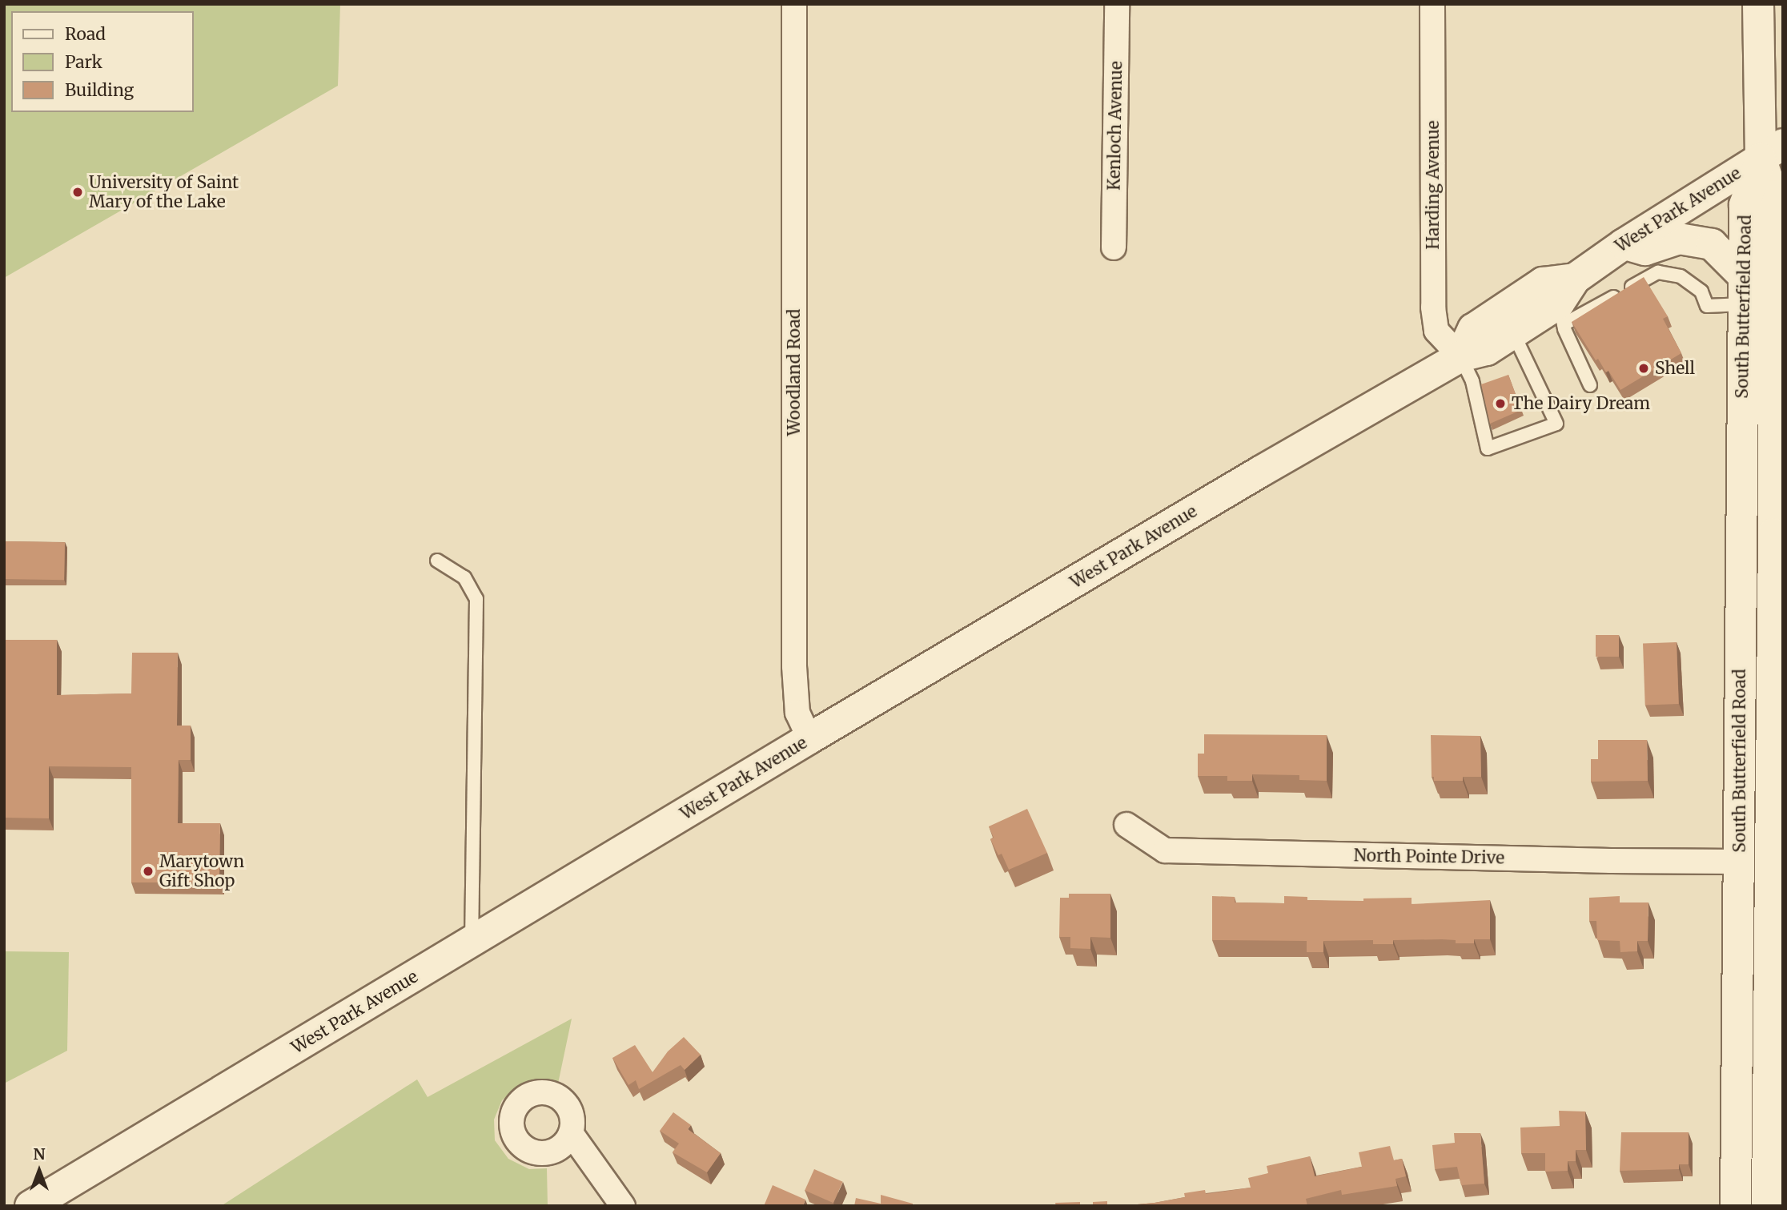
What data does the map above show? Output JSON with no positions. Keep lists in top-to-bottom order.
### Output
{
  "streets": {
    "main road": ["West Park Avenue", "South Butterfield Road"],
    "street": [
      "Kenloch Avenue",
      "Harding Avenue",
      "Woodland Road",
      "North Pointe Drive"
    ]
  },
  "crossings": [
    ["Harding Avenue", "West Park Avenue"],
    ["West Park Avenue", "South Butterfield Road"],
    ["West Park Avenue", "Woodland Road"],
    ["South Butterfield Road", "North Pointe Drive"]
  ],
  "places": [
    "University of Saint Mary of the Lake",
    "Shell",
    "The Dairy Dream",
    "Marytown Gift Shop"
  ],
  "legend": ["Road", "Park", "Building"],
  "north": "top"
}
